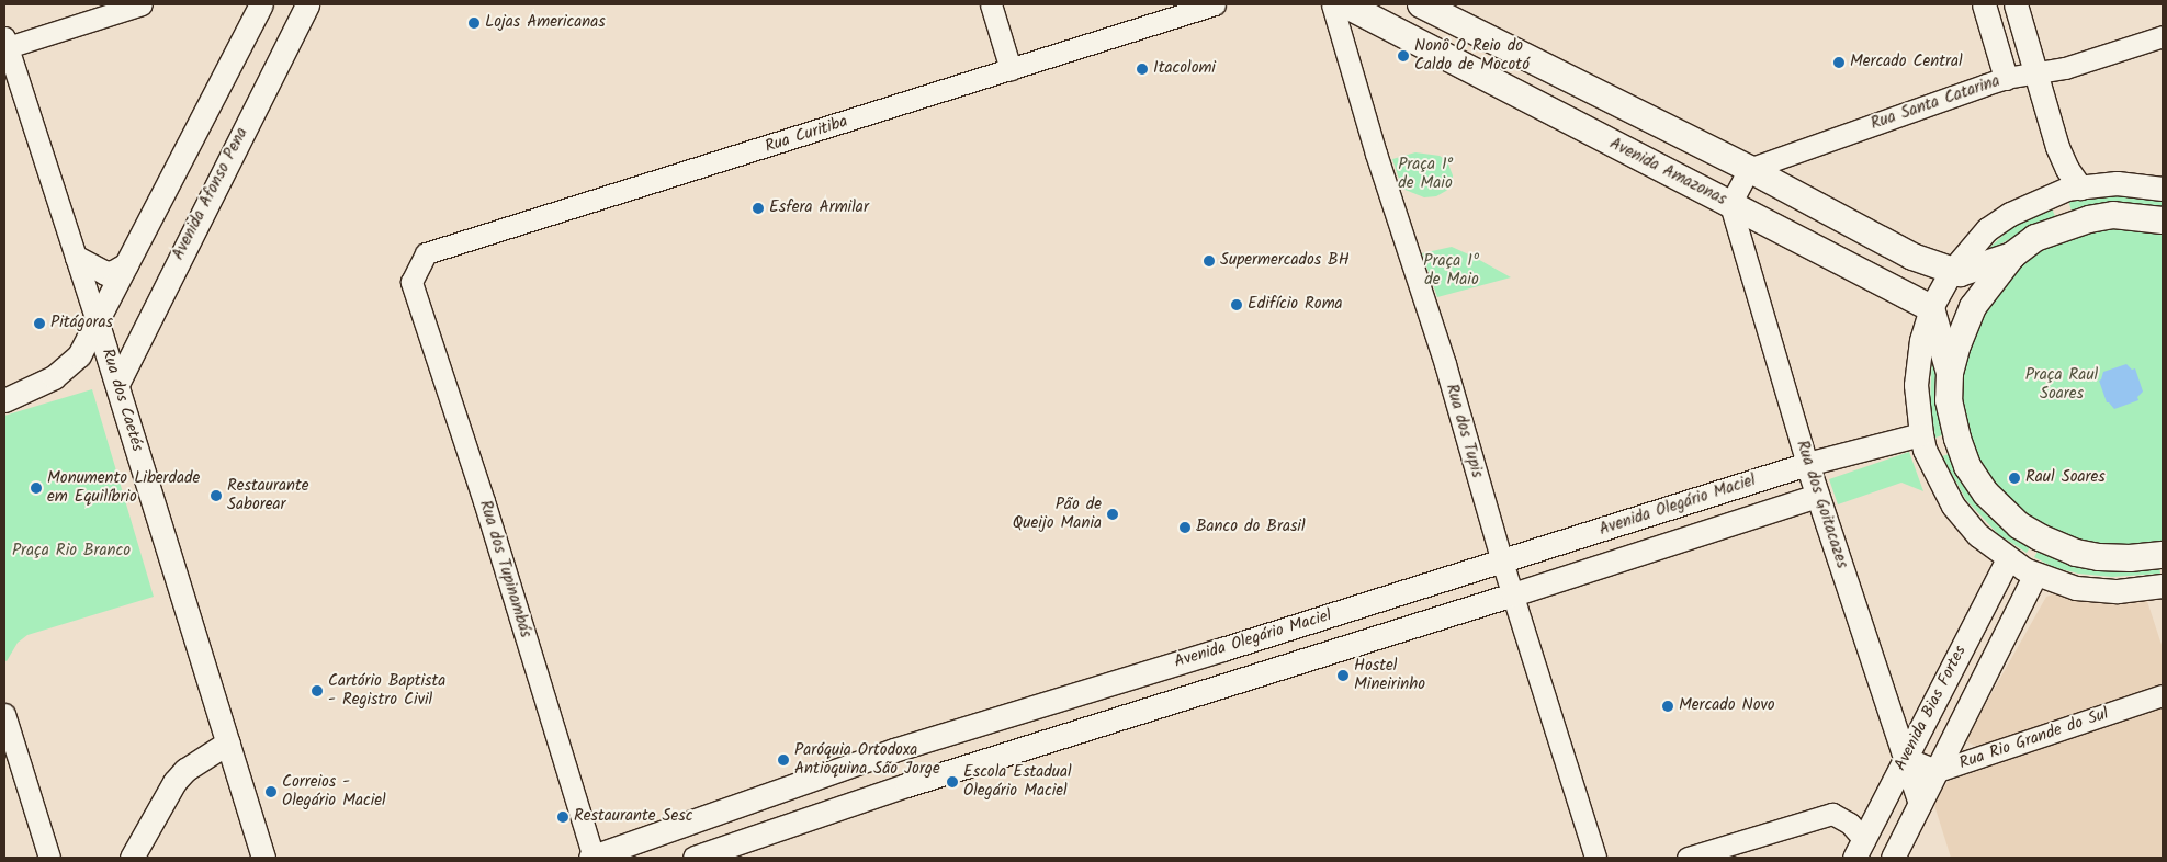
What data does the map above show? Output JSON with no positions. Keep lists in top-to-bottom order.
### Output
{
  "streets": {
    "main road": [
      "Avenida Amazonas",
      "Avenida Afonso Pena",
      "Rua dos Caetés",
      "Rua dos Goitacazes",
      "Avenida Olegário Maciel",
      "Avenida Bias Fortes"
    ],
    "street": [
      "Rua Santa Catarina",
      "Rua Curitiba",
      "Rua dos Tupis",
      "Rua dos Tupinambás",
      "Rua Rio Grande do Sul"
    ]
  },
  "crossings": [
    ["Rua Curitiba", "Rua dos Tupinambás"],
    ["Avenida Amazonas", "Rua dos Goitacazes"],
    ["Avenida Afonso Pena", "Rua dos Caetés"],
    ["Rua dos Tupis", "Avenida Olegário Maciel"],
    ["Rua dos Goitacazes", "Avenida Olegário Maciel"],
    ["Rua dos Goitacazes", "Avenida Bias Fortes"],
    ["Rua dos Goitacazes", "Rua Rio Grande do Sul"],
    ["Avenida Olegário Maciel", "Rua dos Tupinambás"],
    ["Avenida Bias Fortes", "Rua Rio Grande do Sul"]
  ],
  "parks": [
    "Praça 1° de Maio",
    "Praça 1º de Maio",
    "Praça Raul Soares",
    "Praça Rio Branco"
  ],
  "places": [
    "Lojas Americanas",
    "Nonô O Reio do Caldo de Mocotó",
    "Mercado Central",
    "Itacolomi",
    "Esfera Armilar",
    "Supermercados BH",
    "Edifício Roma",
    "Pitágoras",
    "Raul Soares",
    "Monumento Liberdade em Equilíbrio",
    "Restaurante Saborear",
    "Pão de Queijo Mania",
    "Banco do Brasil",
    "Hostel Mineirinho",
    "Cartório Baptista - Registro Civil",
    "Mercado Novo",
    "Paróquia Ortodoxa Antioquina São Jorge",
    "Escola Estadual Olegário Maciel",
    "Correios - Olegário Maciel",
    "Restaurante Sesc"
  ]
}
